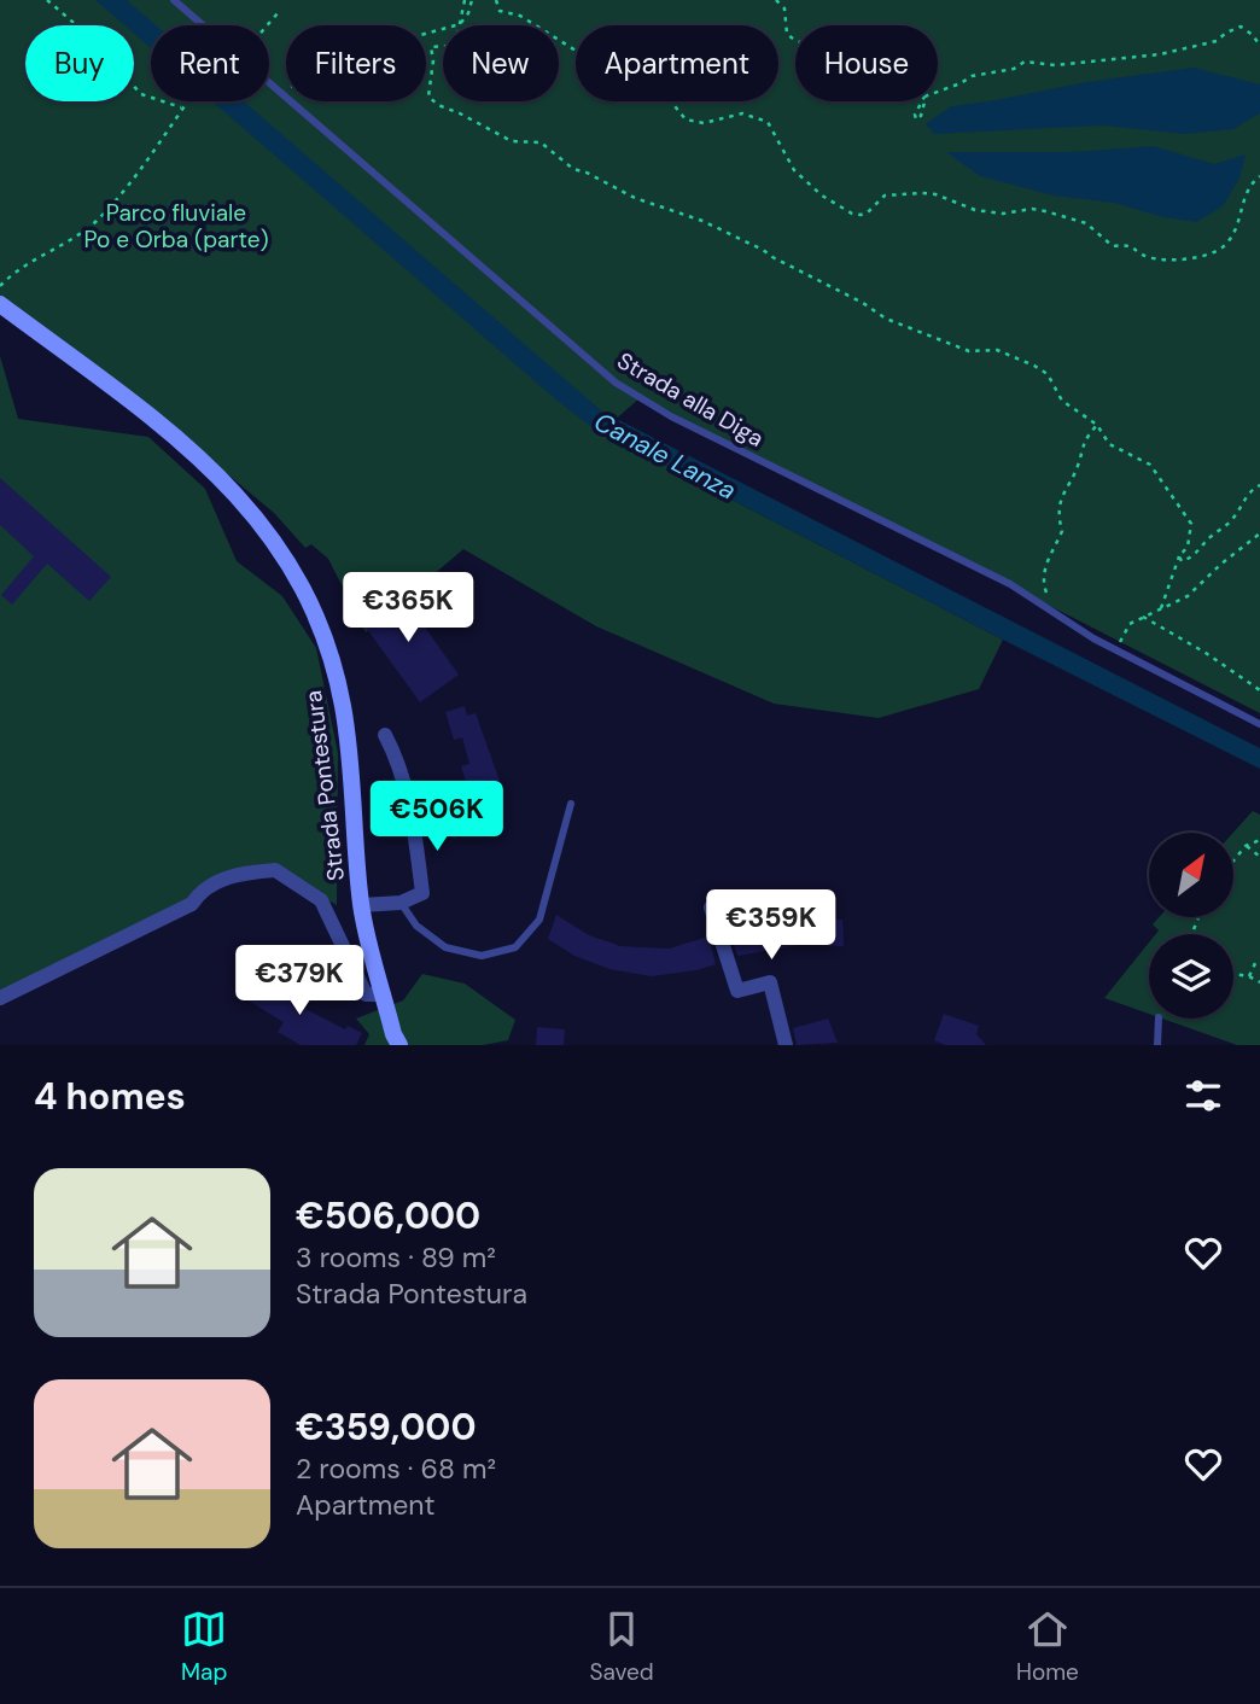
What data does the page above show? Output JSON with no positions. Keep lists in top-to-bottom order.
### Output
{
  "streets": {
    "main road": ["Strada Pontestura"],
    "lane": ["Strada alla Diga"]
  },
  "water": ["Canale Lanza"],
  "parks": ["Parco fluviale Po e Orba (parte)"],
  "north": "top right",
  "page": {
    "chip": [
      "Buy",
      "Rent",
      "Filters",
      "New",
      "Apartment",
      "House"
    ],
    "price": [
      "€365K",
      "€506K",
      "€359K",
      "€379K"
    ],
    "heading": "4 homes",
    "list": [
      {
        "name": "€506,000",
        "note": "3 rooms · 89 m² · Strada Pontestura"
      },
      {
        "name": "€359,000",
        "note": "2 rooms · 68 m² · Apartment"
      }
    ],
    "tabs": ["Map", "Saved", "Home"]
  }
}
